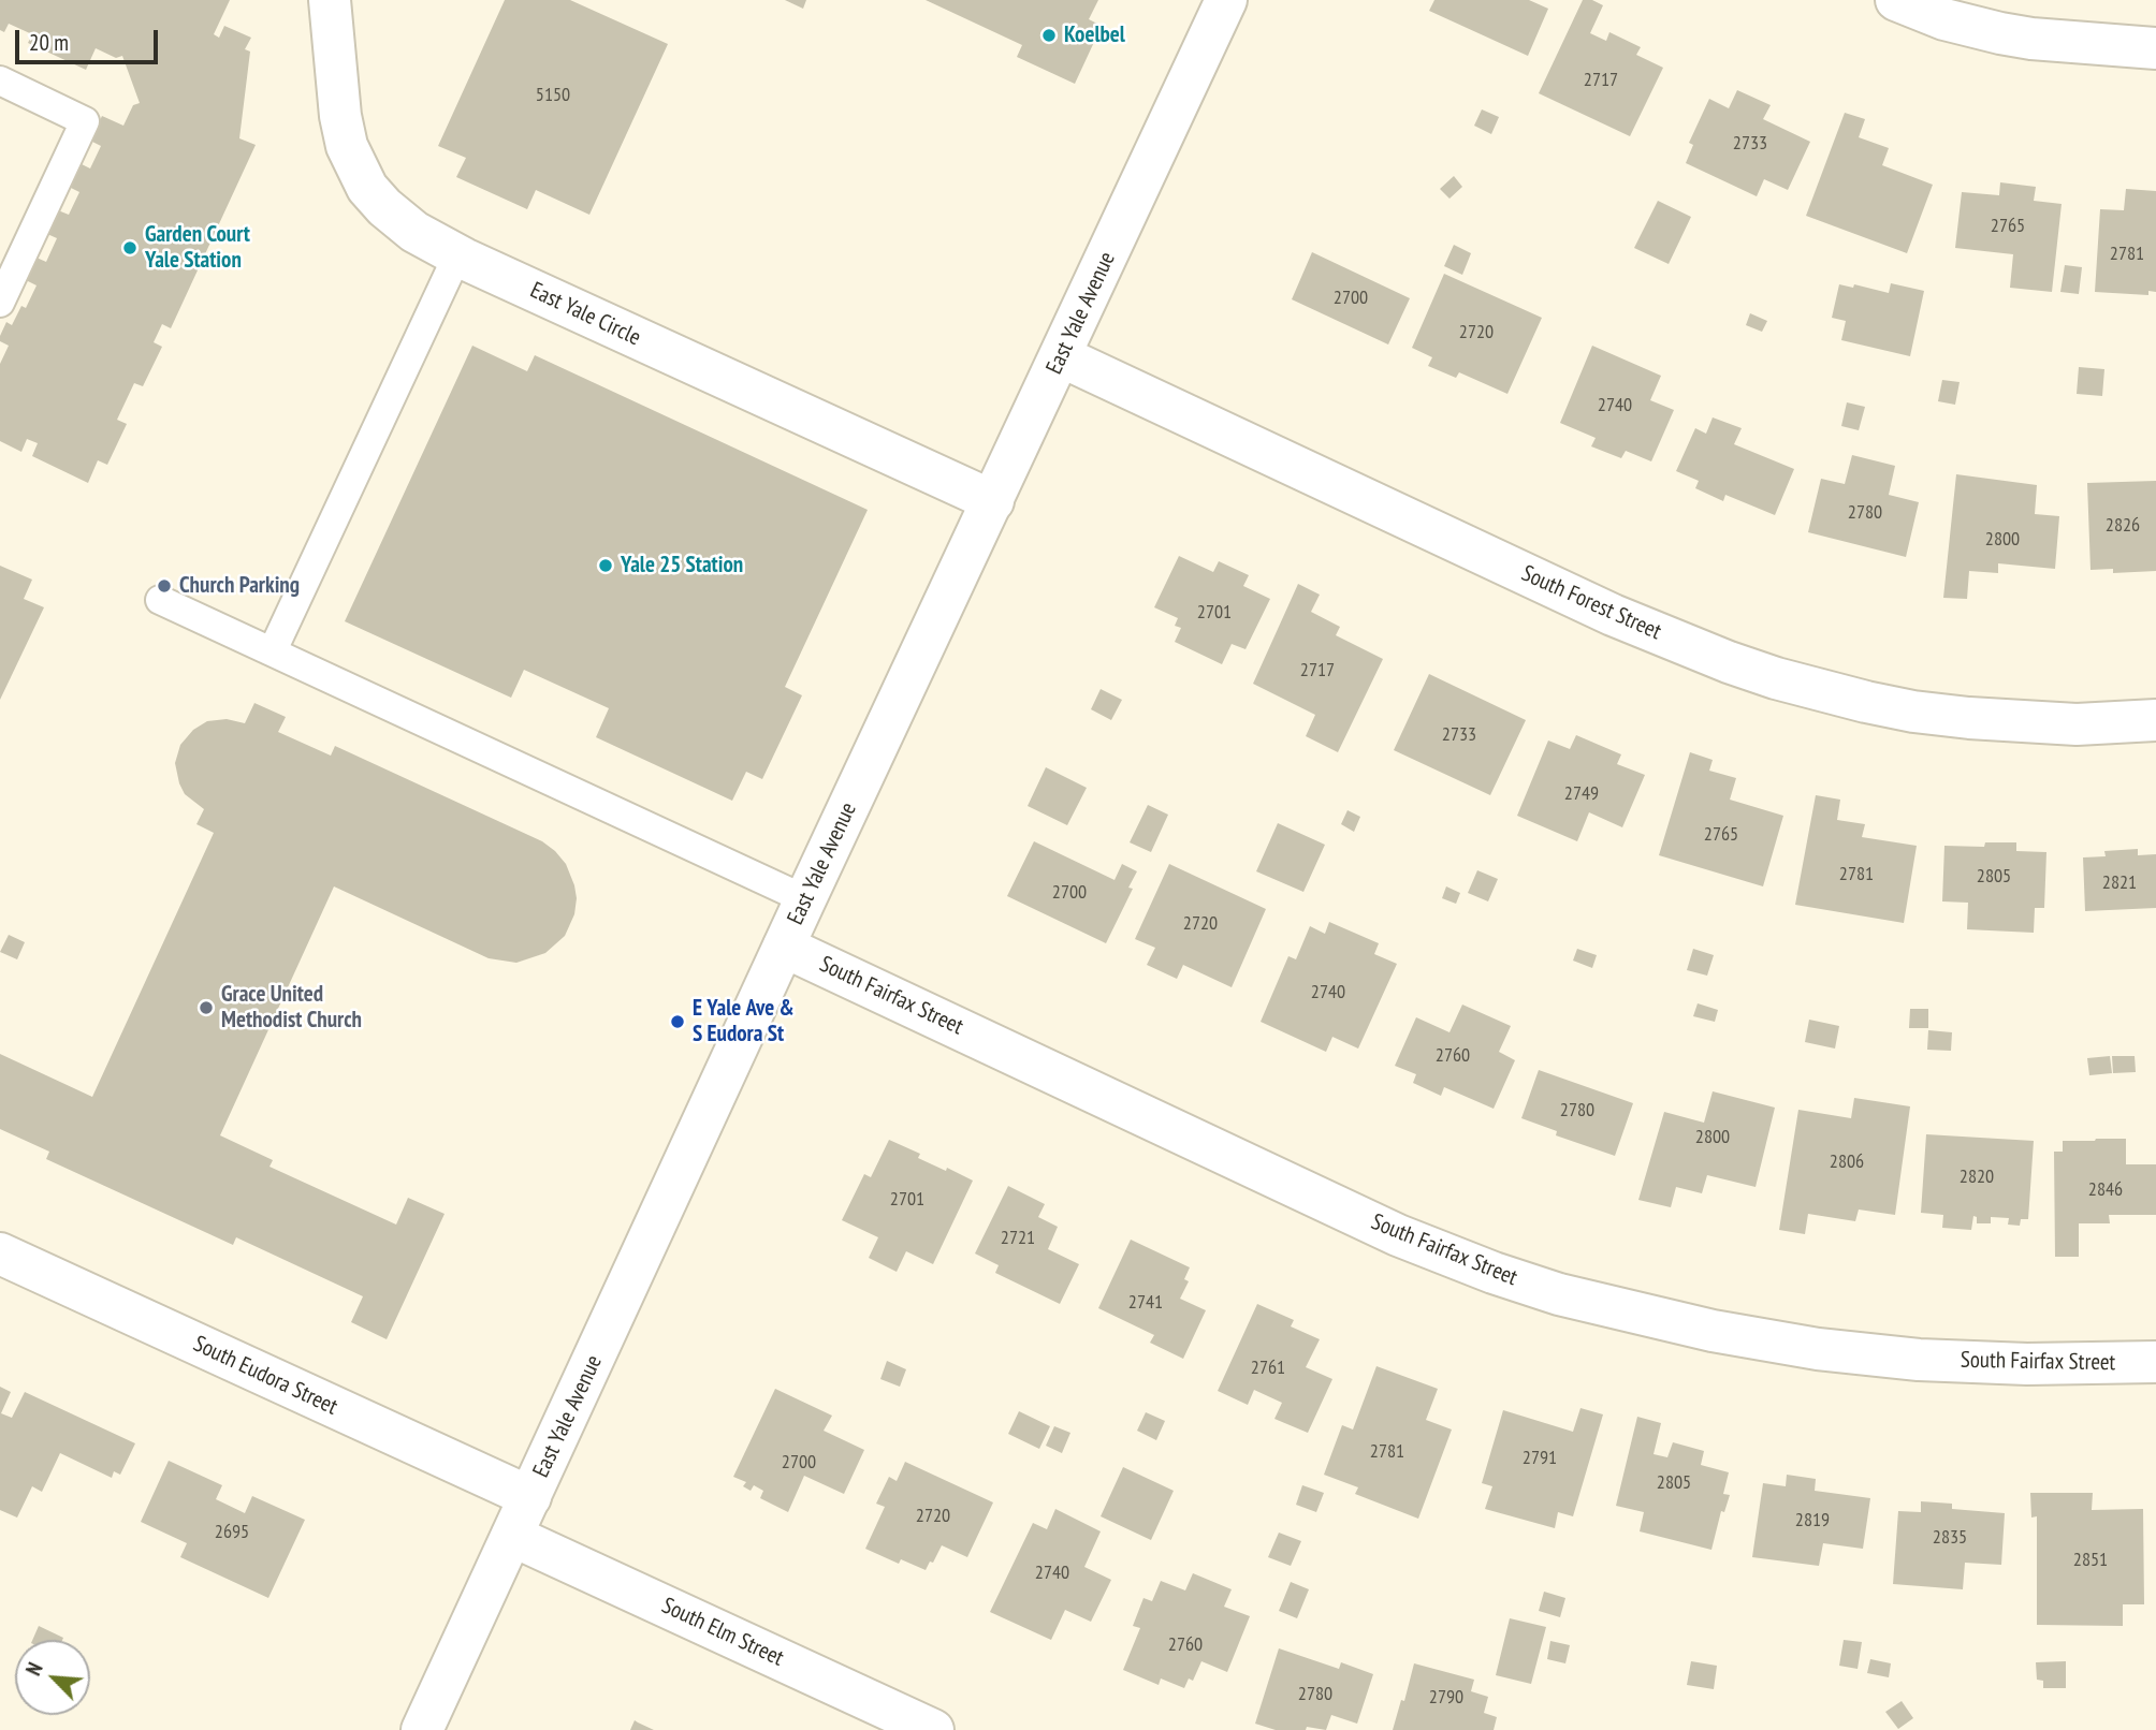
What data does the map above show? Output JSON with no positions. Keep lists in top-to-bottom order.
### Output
{
  "streets": {
    "street": [
      "East Yale Avenue",
      "East Yale Circle",
      "South Forest Street",
      "South Fairfax Street",
      "South Eudora Street",
      "South Elm Street"
    ]
  },
  "crossings": [
    ["East Yale Avenue", "East Yale Circle"],
    ["East Yale Avenue", "South Forest Street"],
    ["East Yale Avenue", "South Fairfax Street"],
    ["East Yale Avenue", "South Eudora Street"],
    ["East Yale Avenue", "South Elm Street"]
  ],
  "places": [
    "Koelbel",
    "Garden Court Yale Station",
    "Yale 25 Station",
    "Church Parking",
    "Grace United Methodist Church",
    "E Yale Ave & S Eudora St"
  ],
  "house_numbers": [
    "2717",
    "5150",
    "2733",
    "2765",
    "2781",
    "2700",
    "2720",
    "2740",
    "2780",
    "2826",
    "2800",
    "2701",
    "2717",
    "2733",
    "2749",
    "2765",
    "2781",
    "2805",
    "2821",
    "2700",
    "2720",
    "2740",
    "2760",
    "2780",
    "2800",
    "2806",
    "2820",
    "2846",
    "2701",
    "2721",
    "2741",
    "2761",
    "2781",
    "2791",
    "2700",
    "2805",
    "2720",
    "2819",
    "2695",
    "2835",
    "2851",
    "2740",
    "2760",
    "2780",
    "2790"
  ],
  "scale_bar": "20 m",
  "north": "top left"
}
